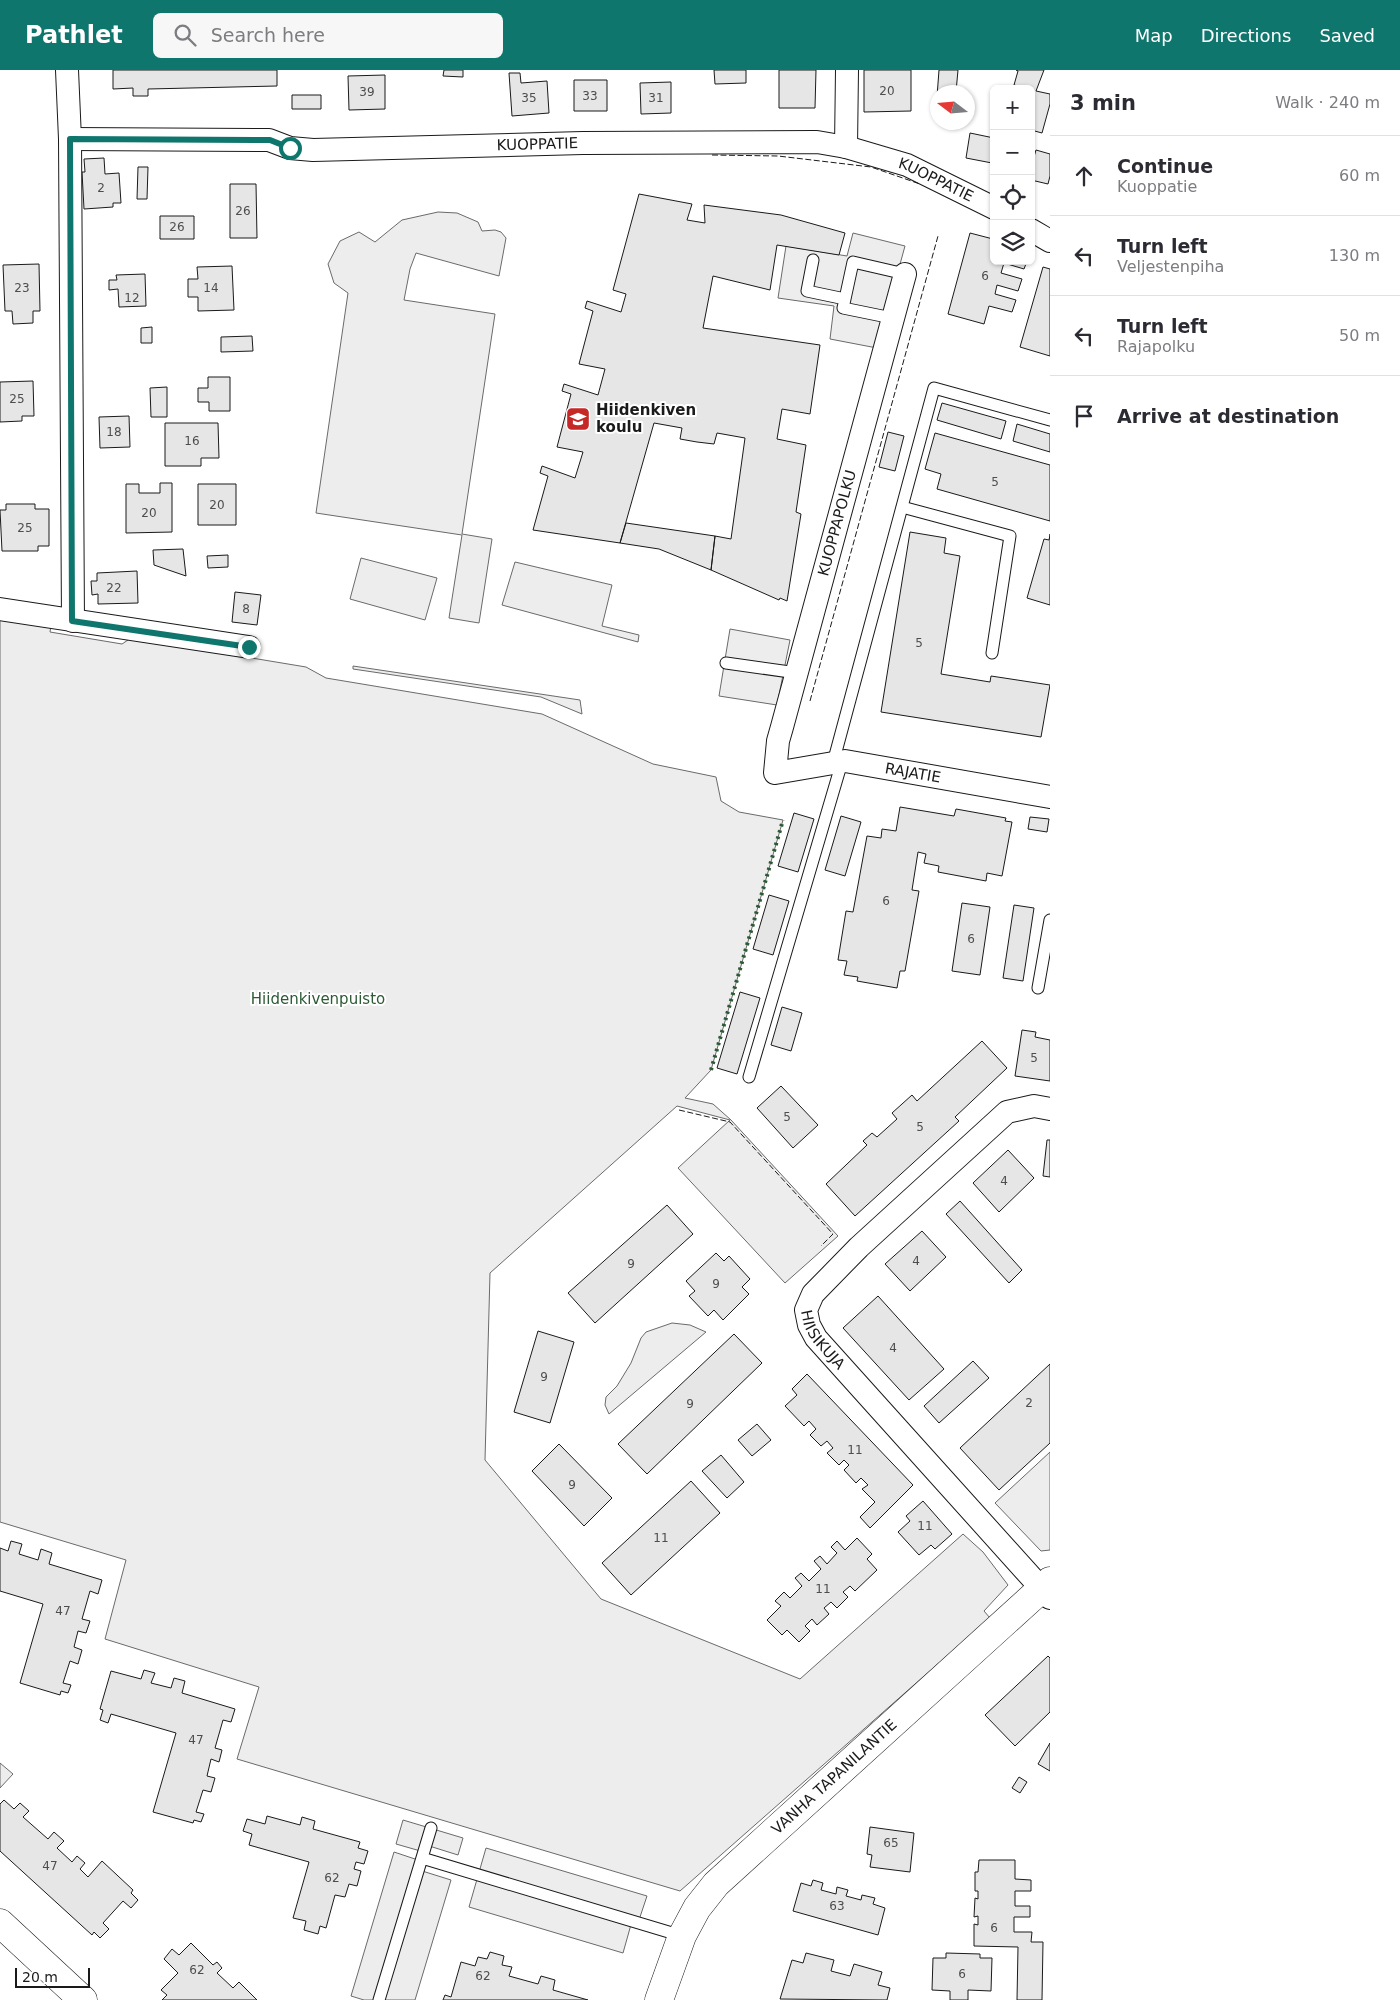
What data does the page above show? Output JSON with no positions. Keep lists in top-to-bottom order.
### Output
{
  "streets": {
    "street": [
      "KUOPPATIE",
      "KUOPPAPOLKU",
      "RAJATIE",
      "HIISIKUJA",
      "VANHA TAPANILANTIE"
    ]
  },
  "crossings": [
    ["KUOPPAPOLKU", "RAJATIE"],
    ["HIISIKUJA", "VANHA TAPANILANTIE"]
  ],
  "parks": ["Hiidenkivenpuisto"],
  "places": {
    "school or university": ["Hiidenkiven koulu"]
  },
  "house_numbers": [
    "20",
    "39",
    "33",
    "35",
    "31",
    "2",
    "26",
    "26",
    "6",
    "23",
    "14",
    "12",
    "25",
    "18",
    "16",
    "5",
    "20",
    "20",
    "25",
    "22",
    "8",
    "5",
    "6",
    "6",
    "5",
    "5",
    "5",
    "4",
    "4",
    "9",
    "9",
    "4",
    "9",
    "2",
    "9",
    "11",
    "9",
    "11",
    "11",
    "11",
    "47",
    "47",
    "65",
    "47",
    "62",
    "63",
    "6",
    "62",
    "6",
    "62"
  ],
  "scale_bar": "20 m",
  "north": "left",
  "page": {
    "header": "Pathlet",
    "search": "Search here",
    "nav": ["Map", "Directions", "Saved"],
    "heading": ["3 min", "Walk · 240 m"],
    "map_buttons": ["+", "−"],
    "list": [
      ["Continue", "Kuoppatie", "60 m"],
      ["Turn left", "Veljestenpiha", "130 m"],
      ["Turn left", "Rajapolku", "50 m"],
      "Arrive at destination"
    ],
    "scale": "20 m"
  }
}
